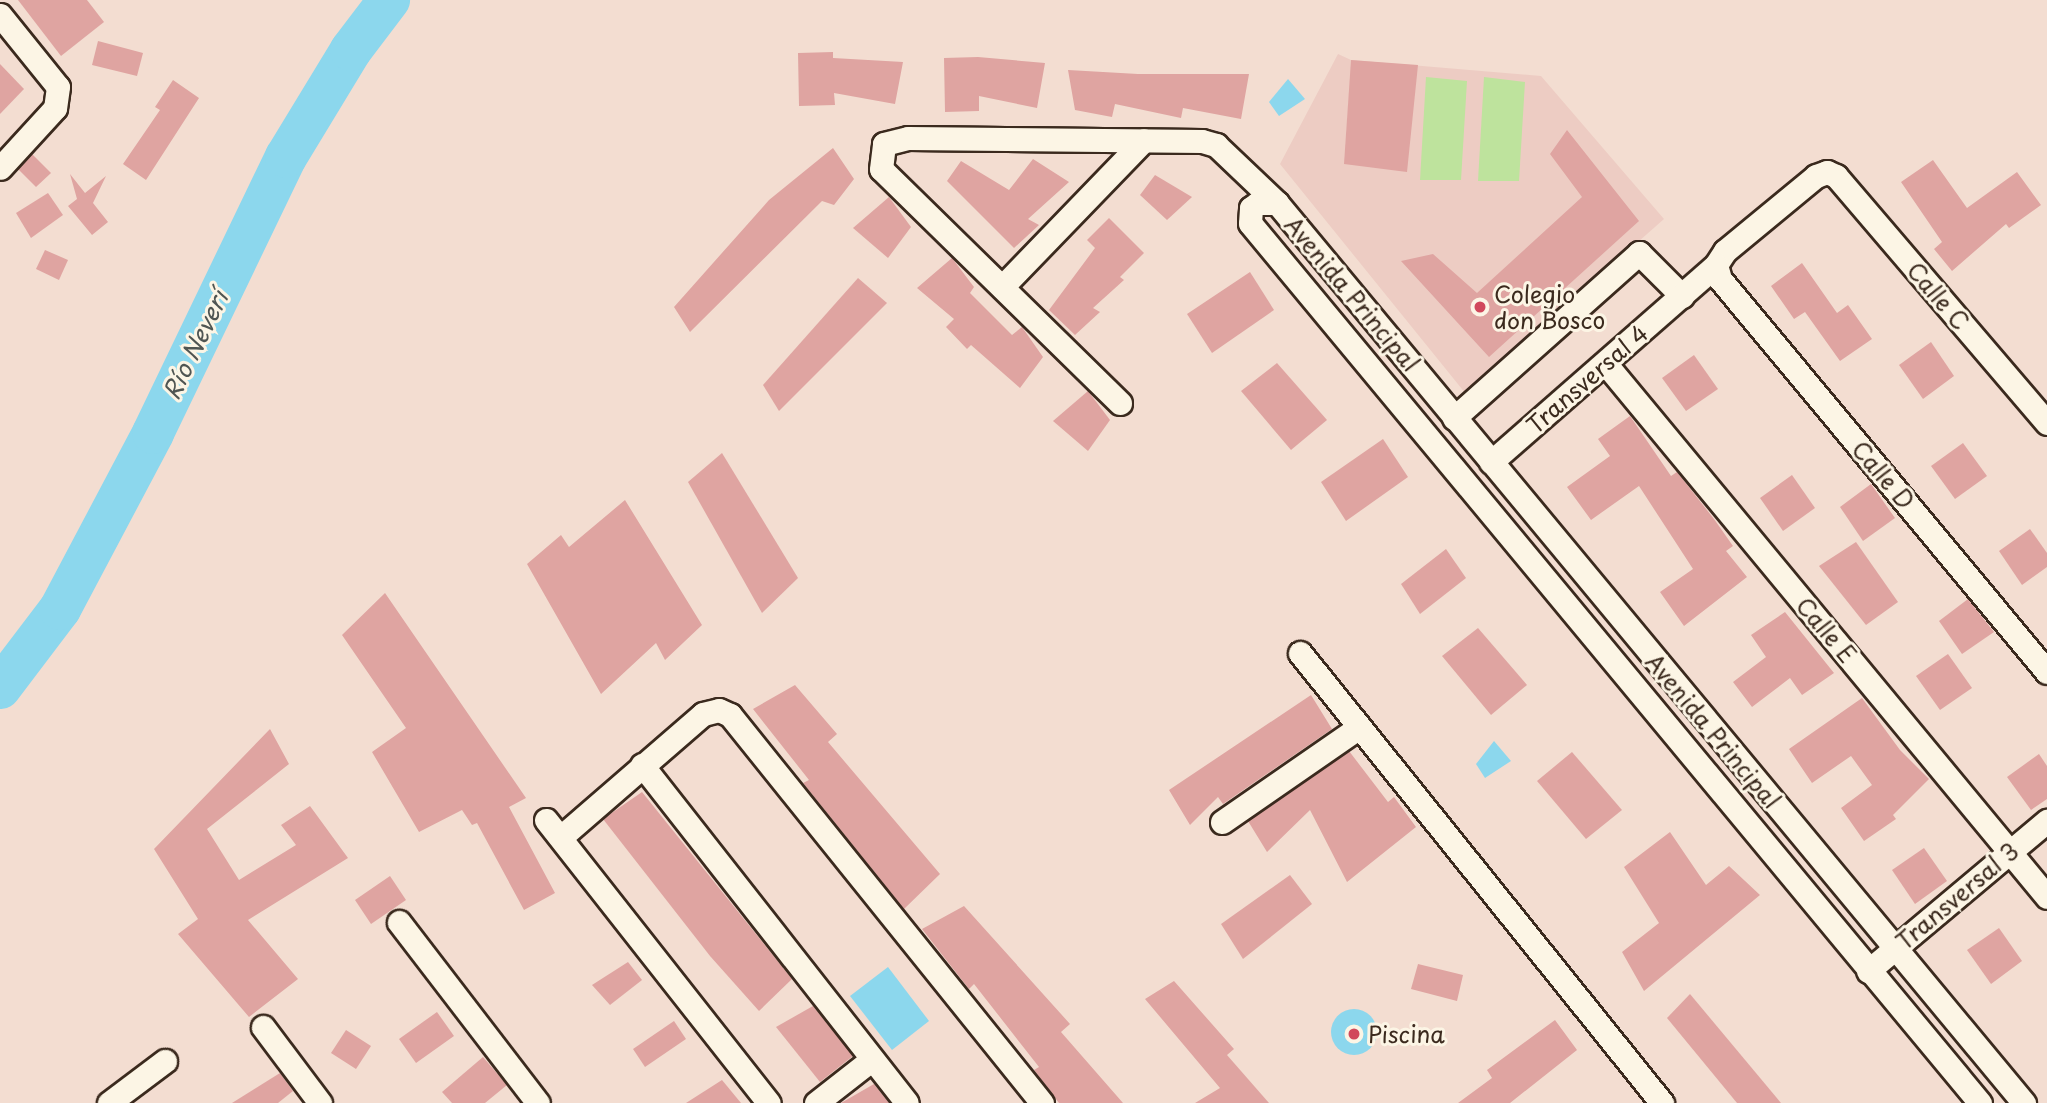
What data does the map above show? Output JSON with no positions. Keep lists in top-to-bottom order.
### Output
{
  "streets": {
    "street": [
      "Avenida Principal",
      "Calle C",
      "Transversal 4",
      "Calle D",
      "Calle E",
      "Transversal 3"
    ]
  },
  "crossings": [
    ["Avenida Principal", "Transversal 4"],
    ["Avenida Principal", "Transversal 3"],
    ["Calle C", "Transversal 4"],
    ["Transversal 4", "Calle D"],
    ["Transversal 4", "Calle E"],
    ["Calle E", "Transversal 3"]
  ],
  "water": ["Río Neverí"],
  "places": ["Colegio don Bosco", "Piscina"]
}
